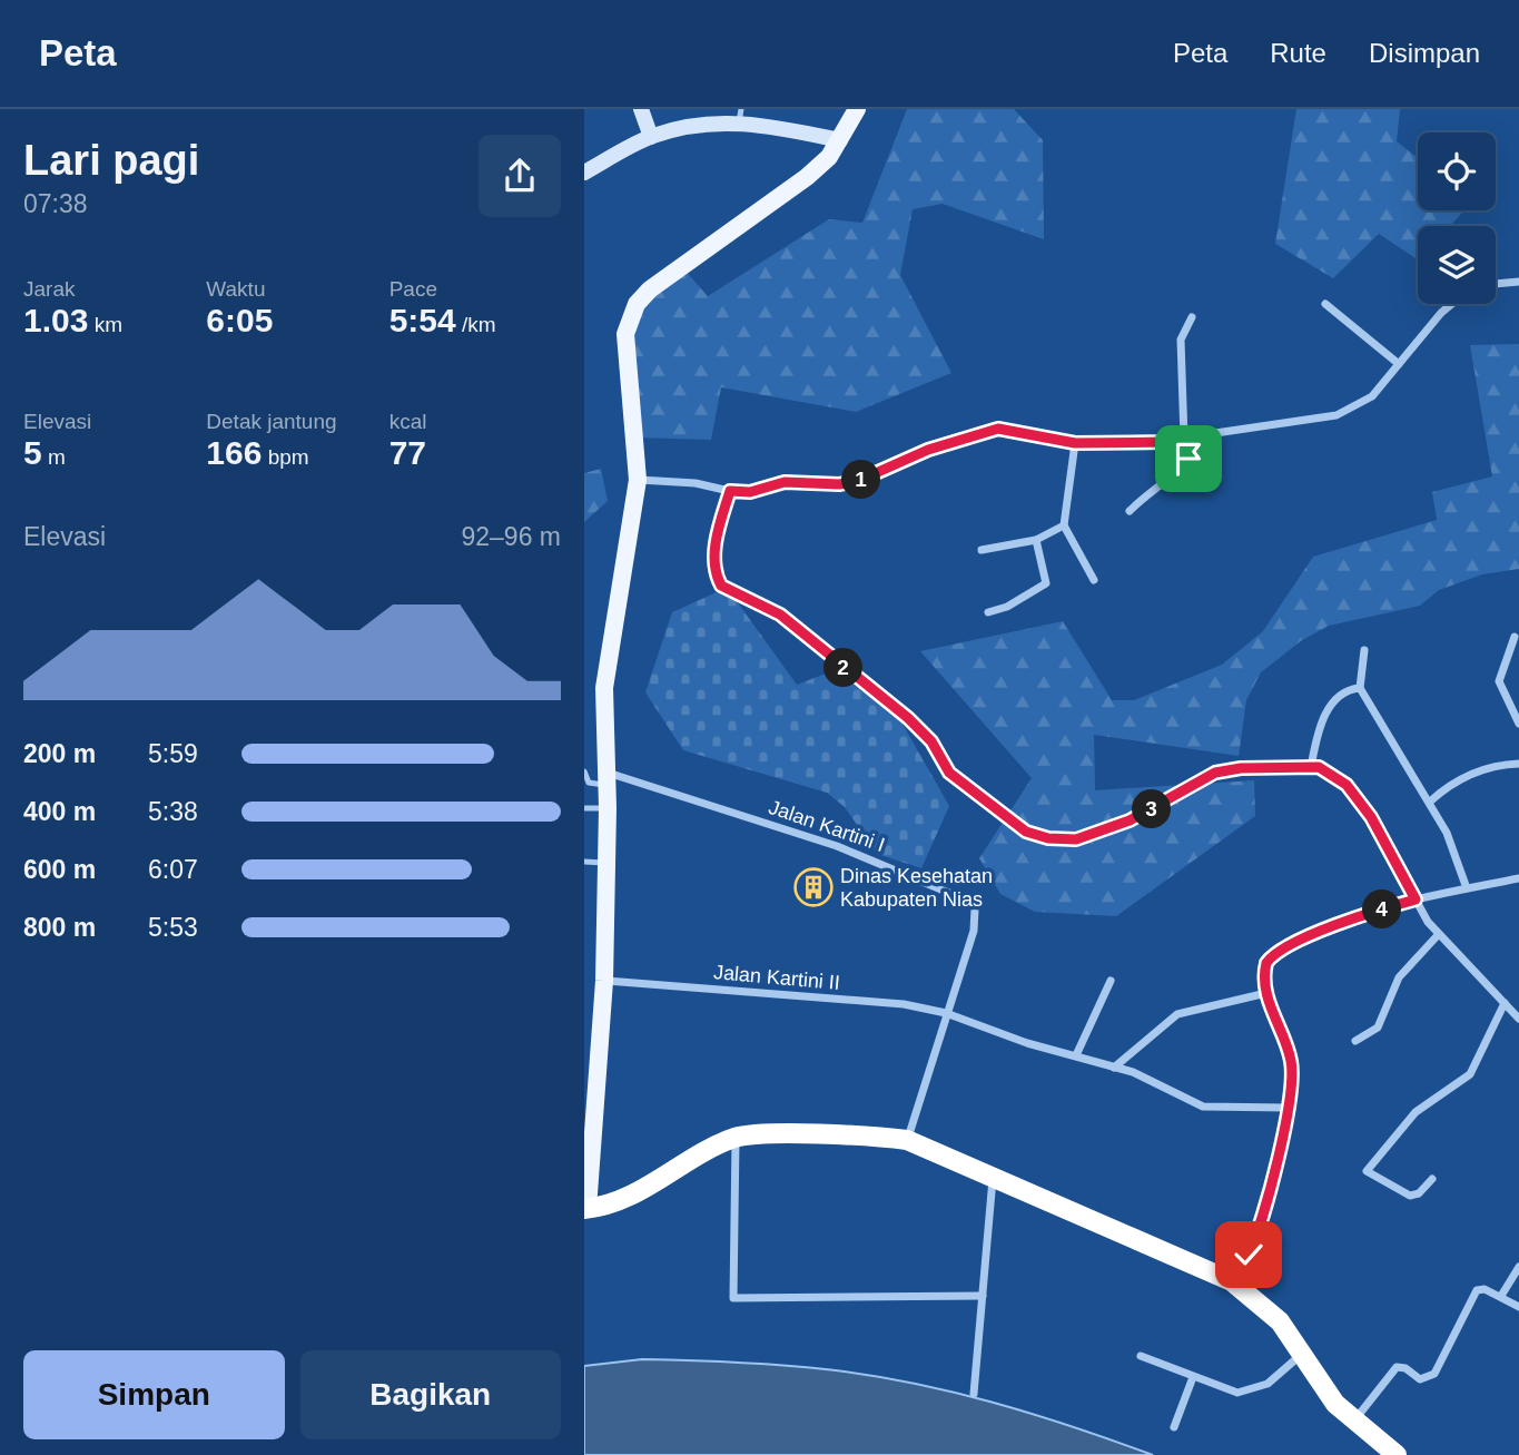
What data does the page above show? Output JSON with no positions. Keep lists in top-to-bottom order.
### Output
{
  "streets": {
    "street": ["Jalan Kartini I", "Jalan Kartini II"]
  },
  "crossings": [
    ["Jalan Kartini I", "Jalan Kartini II"]
  ],
  "places": {
    "building": ["Dinas Kesehatan Kabupaten Nias"]
  },
  "page": {
    "header": "Peta",
    "nav": ["Peta", "Rute", "Disimpan"],
    "heading": ["Lari pagi", "07:38"],
    "stats": [
      ["Jarak", "1.03 km"],
      ["Waktu", "6:05"],
      ["Pace", "5:54 /km"],
      ["Elevasi", "5 m"],
      ["Detak jantung", "166 bpm"],
      ["kcal", "77"]
    ],
    "pins": [
      "1",
      "2",
      "3",
      "4"
    ],
    "chart": ["Elevasi", "92–96 m"],
    "list": [
      {
        "name": "200 m",
        "note": "5:59"
      },
      {
        "name": "400 m",
        "note": "5:38"
      },
      {
        "name": "600 m",
        "note": "6:07"
      },
      {
        "name": "800 m",
        "note": "5:53"
      }
    ],
    "buttons": ["Simpan", "Bagikan"]
  }
}
